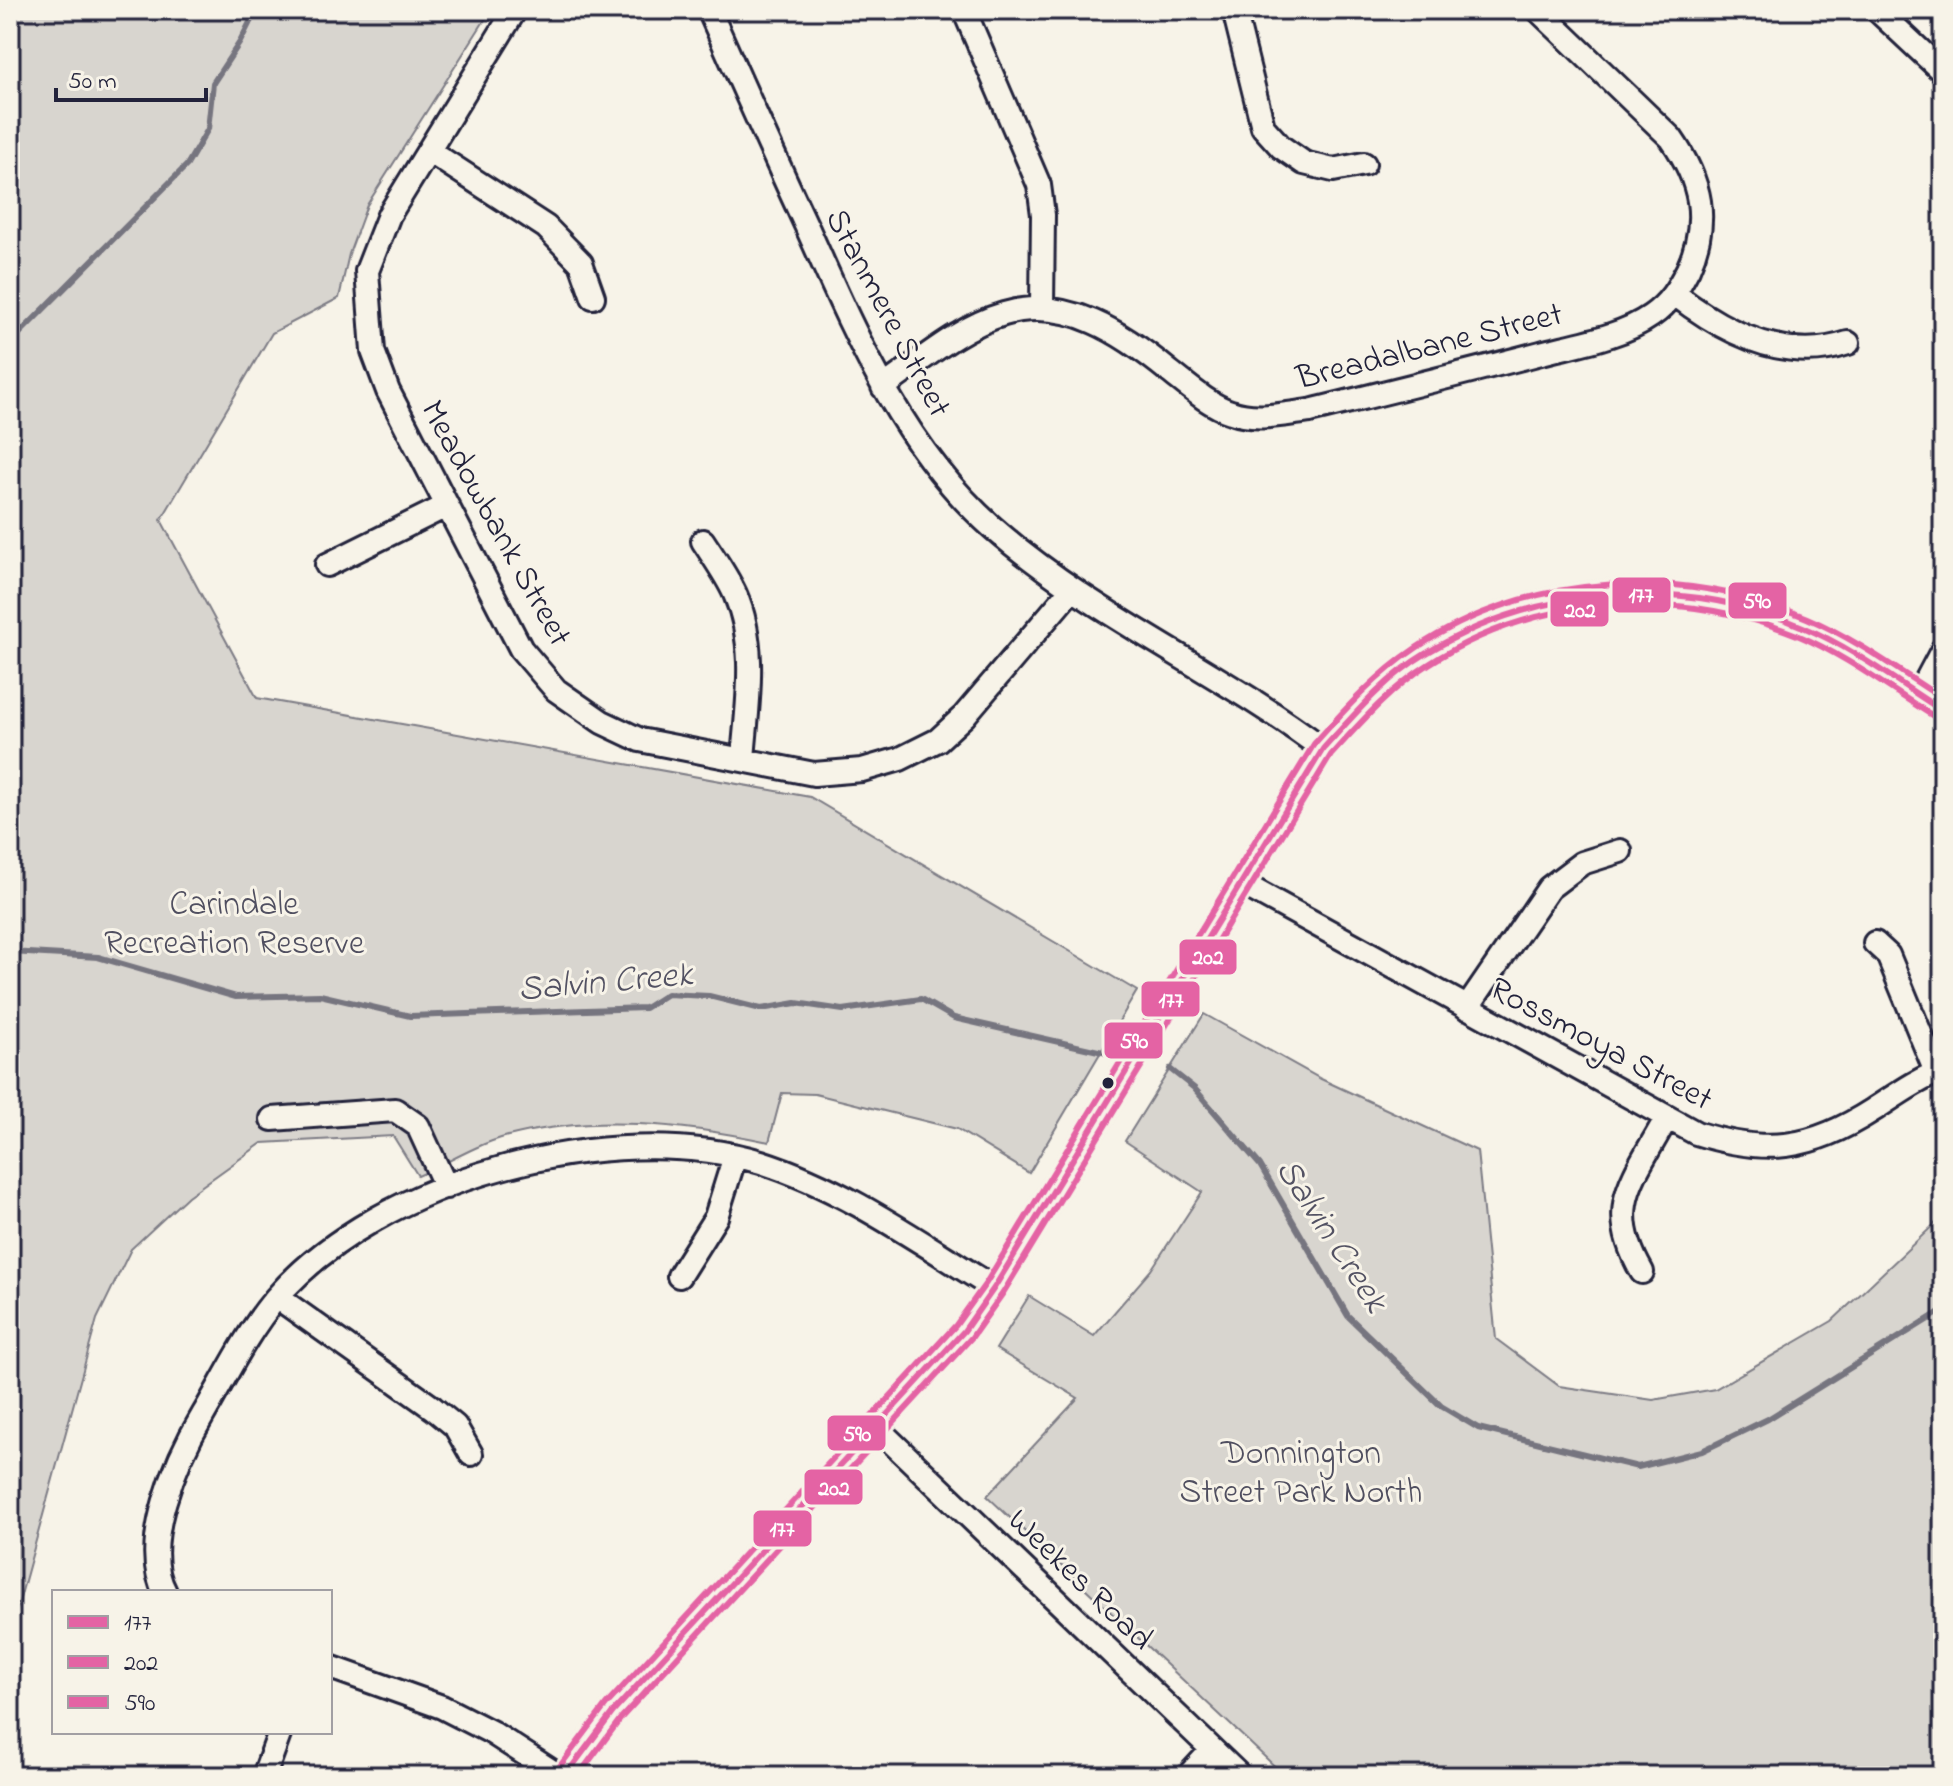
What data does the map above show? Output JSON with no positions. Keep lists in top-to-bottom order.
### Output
{
  "streets": {
    "street": [
      "Stanmere Street",
      "Breadalbane Street",
      "Meadowbank Street",
      "Rossmoya Street",
      "Weekes Road"
    ]
  },
  "crossings": [
    ["Stanmere Street", "Breadalbane Street"],
    ["Stanmere Street", "Meadowbank Street"]
  ],
  "water": ["Salvin Creek"],
  "parks": ["Carindale Recreation Reserve", "Donnington Street Park North"],
  "lines": ["transit line 590", "transit line 177", "transit line 202"],
  "legend": ["177", "202", "590"],
  "scale_bar": "50 m"
}
